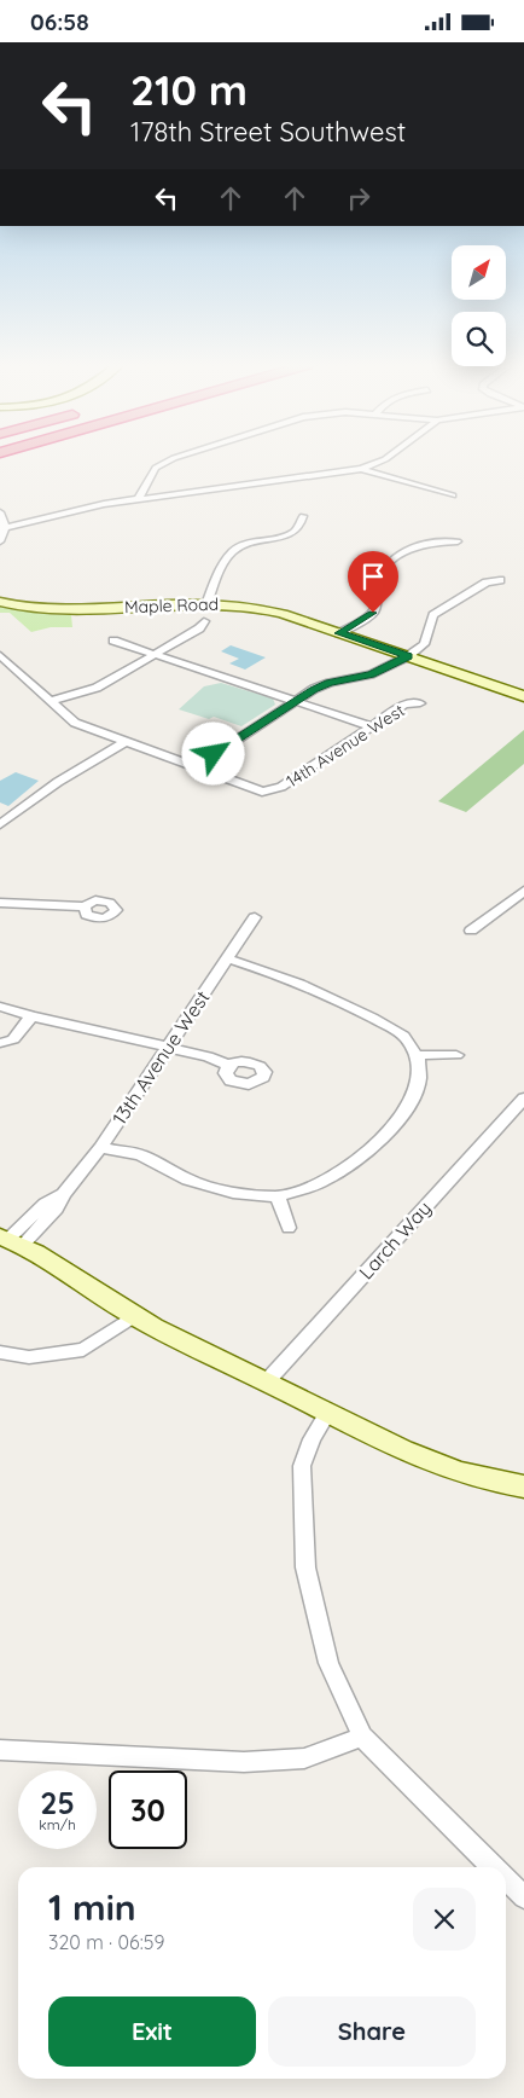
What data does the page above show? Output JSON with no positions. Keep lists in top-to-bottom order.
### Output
{
  "streets": {
    "street": [
      "Maple Road",
      "14th Avenue West",
      "13th Avenue West",
      "Larch Way"
    ]
  },
  "north": "top right",
  "page": {
    "status": "06:58",
    "turn": ["210 m", "178th Street Southwest"],
    "speed": "25 km/h",
    "limit": "30",
    "heading": ["1 min", "320 m · 06:59"],
    "buttons": ["Exit", "Share"]
  }
}
